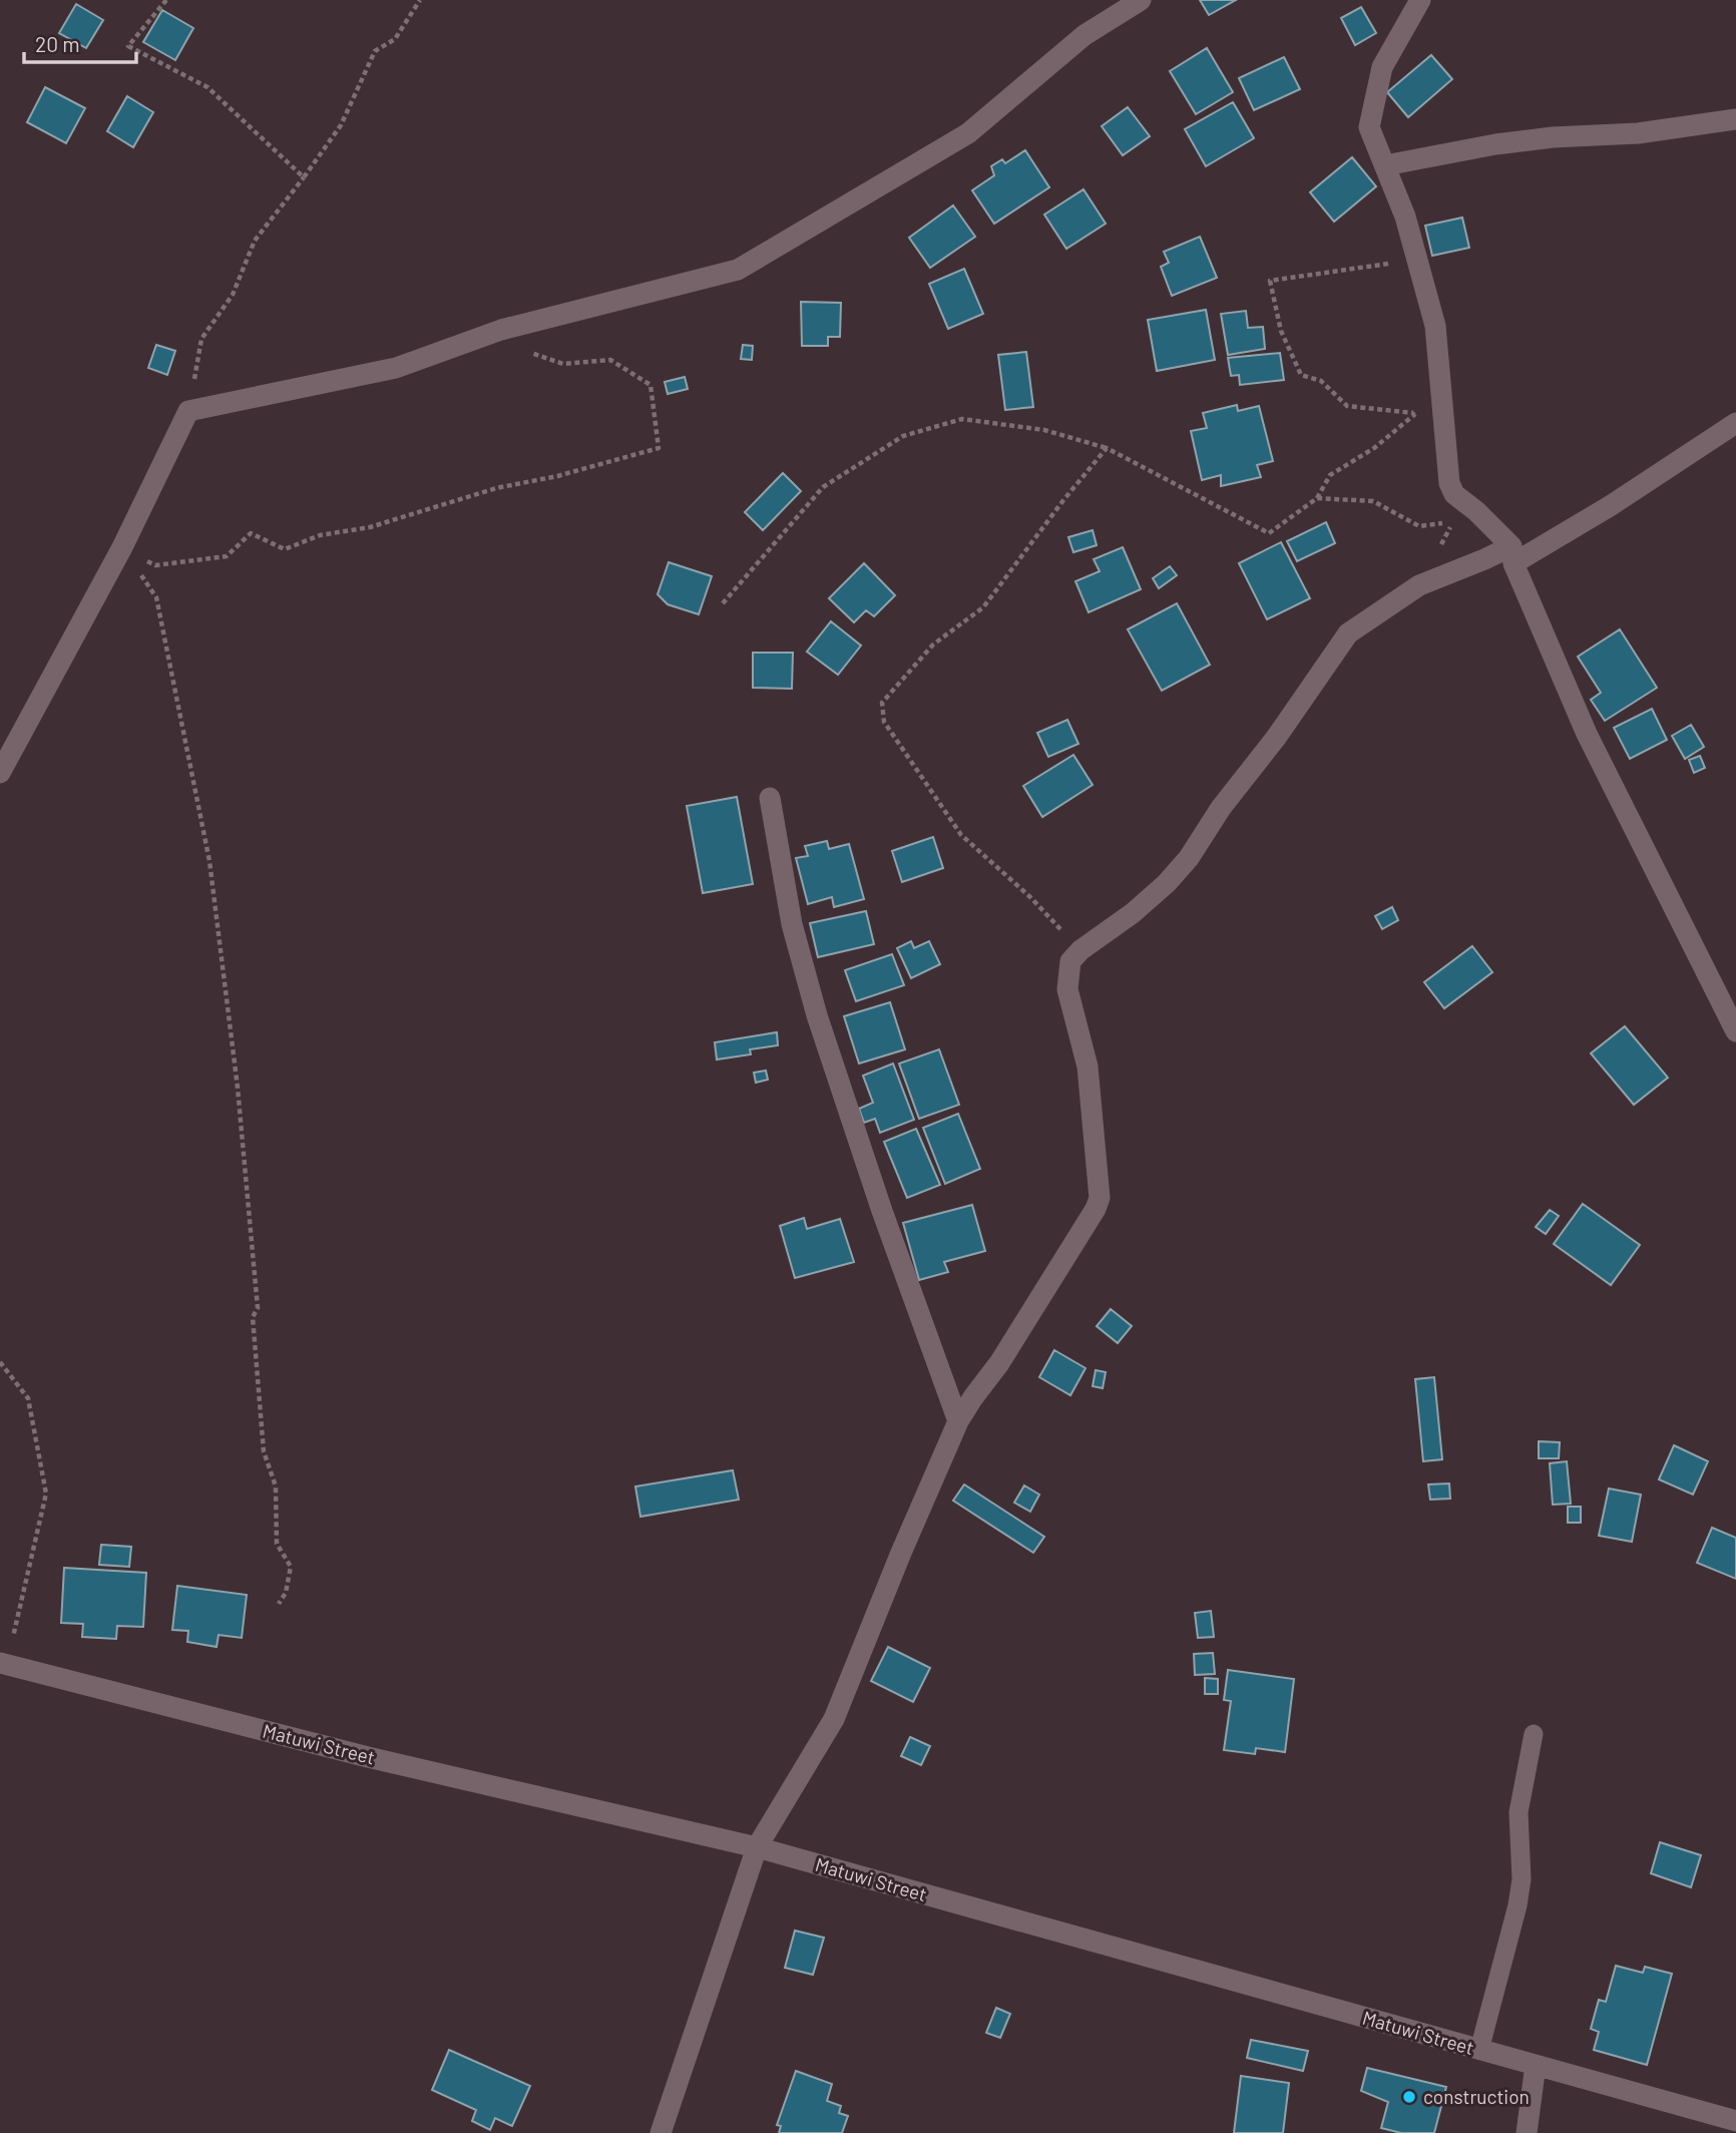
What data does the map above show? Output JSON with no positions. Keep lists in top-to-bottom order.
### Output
{
  "streets": {
    "street": ["Matuwi Street"]
  },
  "places": ["construction"],
  "scale_bar": "20 m"
}
